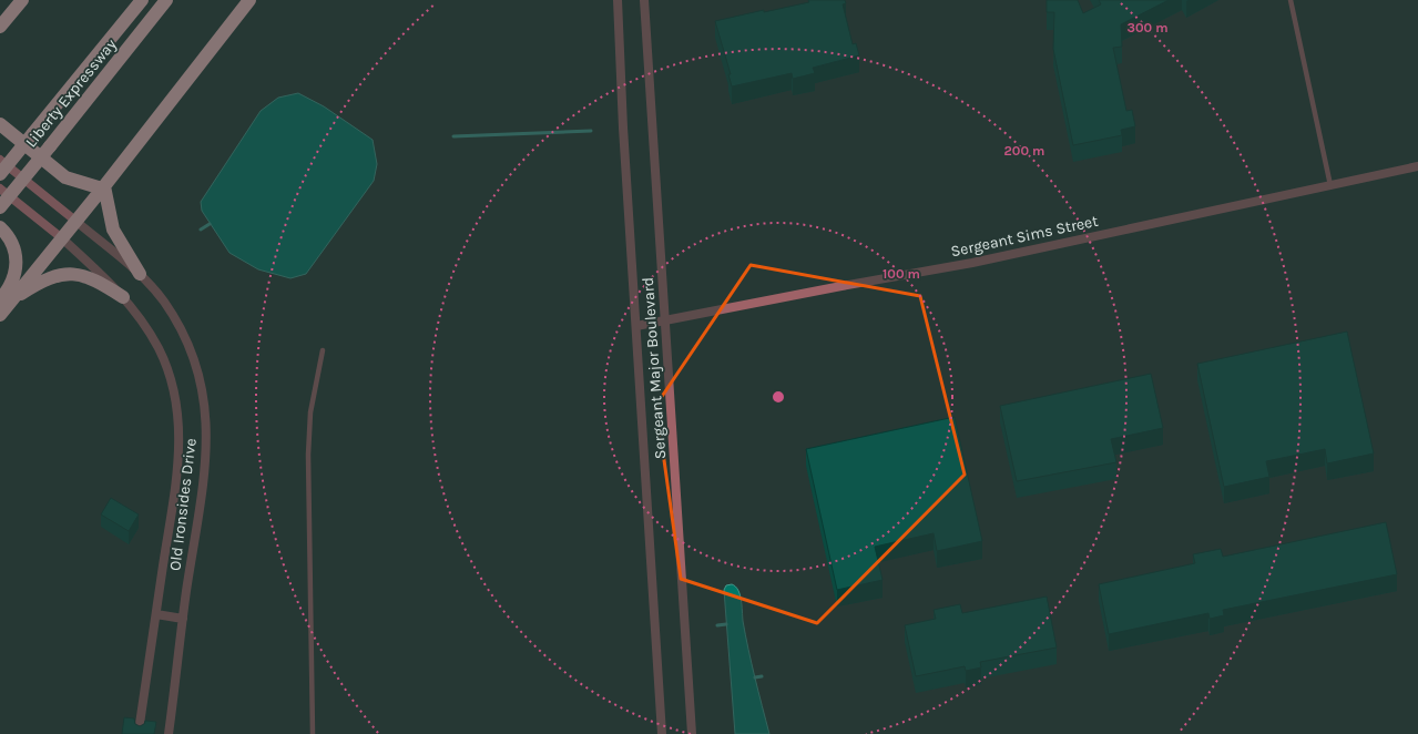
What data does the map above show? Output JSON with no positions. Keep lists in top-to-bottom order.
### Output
{
  "streets": {
    "highway": ["Liberty Expressway"],
    "street": ["Sergeant Sims Street", "Sergeant Major Boulevard", "Old Ironsides Drive"]
  },
  "crossings": [
    ["Sergeant Sims Street", "Sergeant Major Boulevard"]
  ],
  "rings": ["300 m", "200 m", "100 m"]
}
